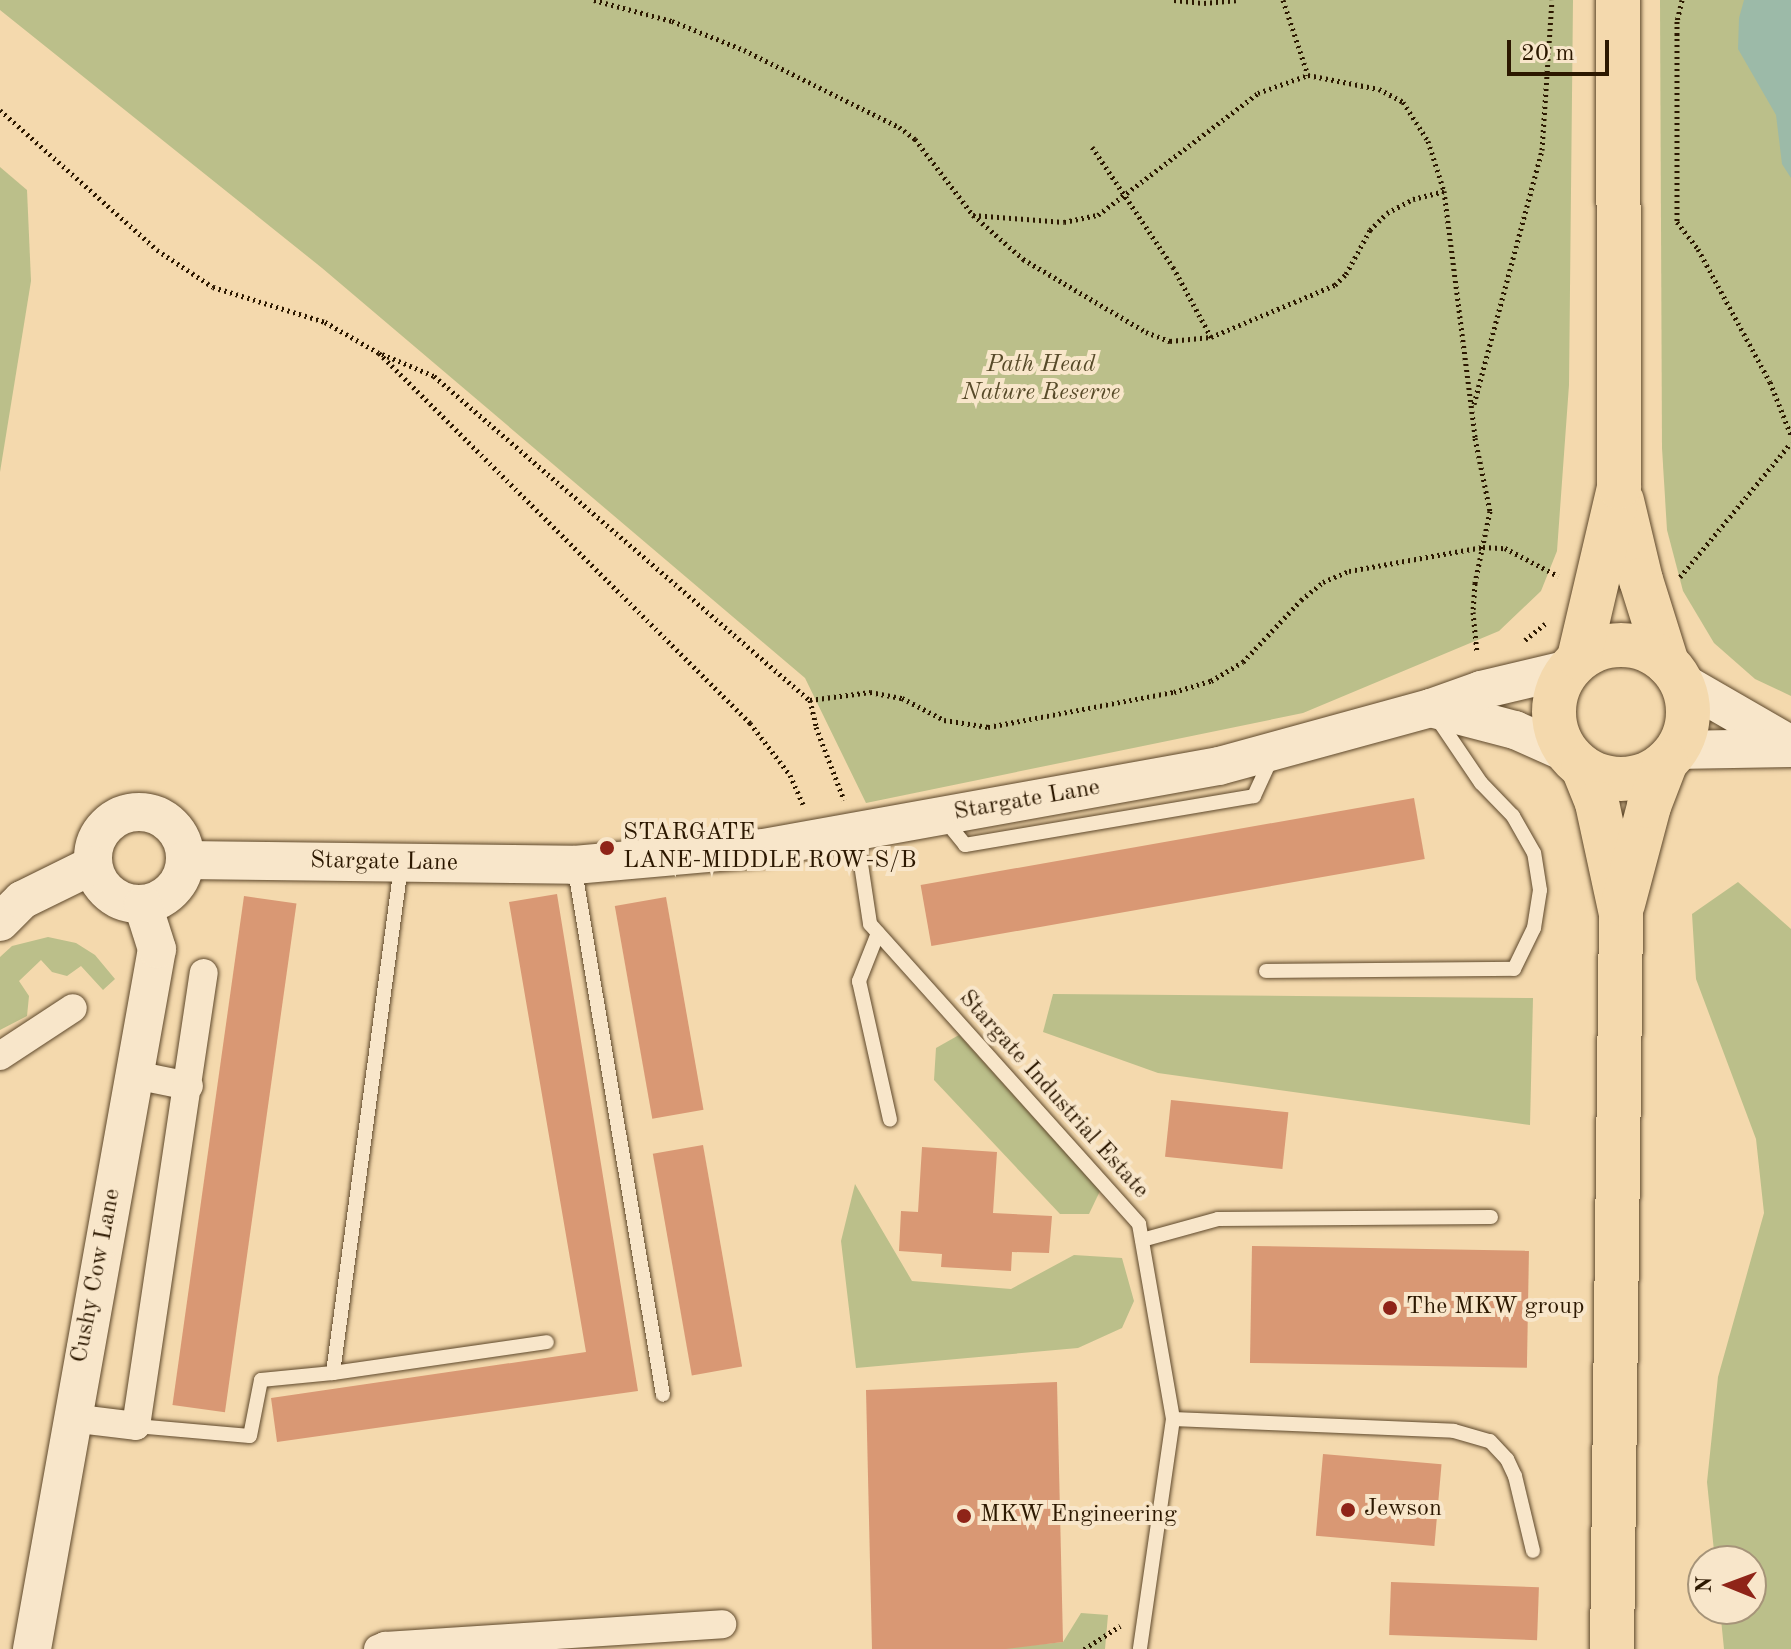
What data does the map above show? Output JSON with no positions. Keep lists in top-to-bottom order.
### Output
{
  "streets": {
    "street": ["Stargate Lane", "Cushy Cow Lane"],
    "lane": ["Stargate Industrial Estate"]
  },
  "crossings": [
    ["Stargate Lane", "Stargate Industrial Estate"],
    ["Stargate Lane", "Cushy Cow Lane"]
  ],
  "parks": ["Path Head Nature Reserve"],
  "places": [
    "STARGATE LANE-MIDDLE ROW-S/B",
    "The MKW group",
    "Jewson",
    "MKW Engineering"
  ],
  "scale_bar": "20 m",
  "north": "left"
}
